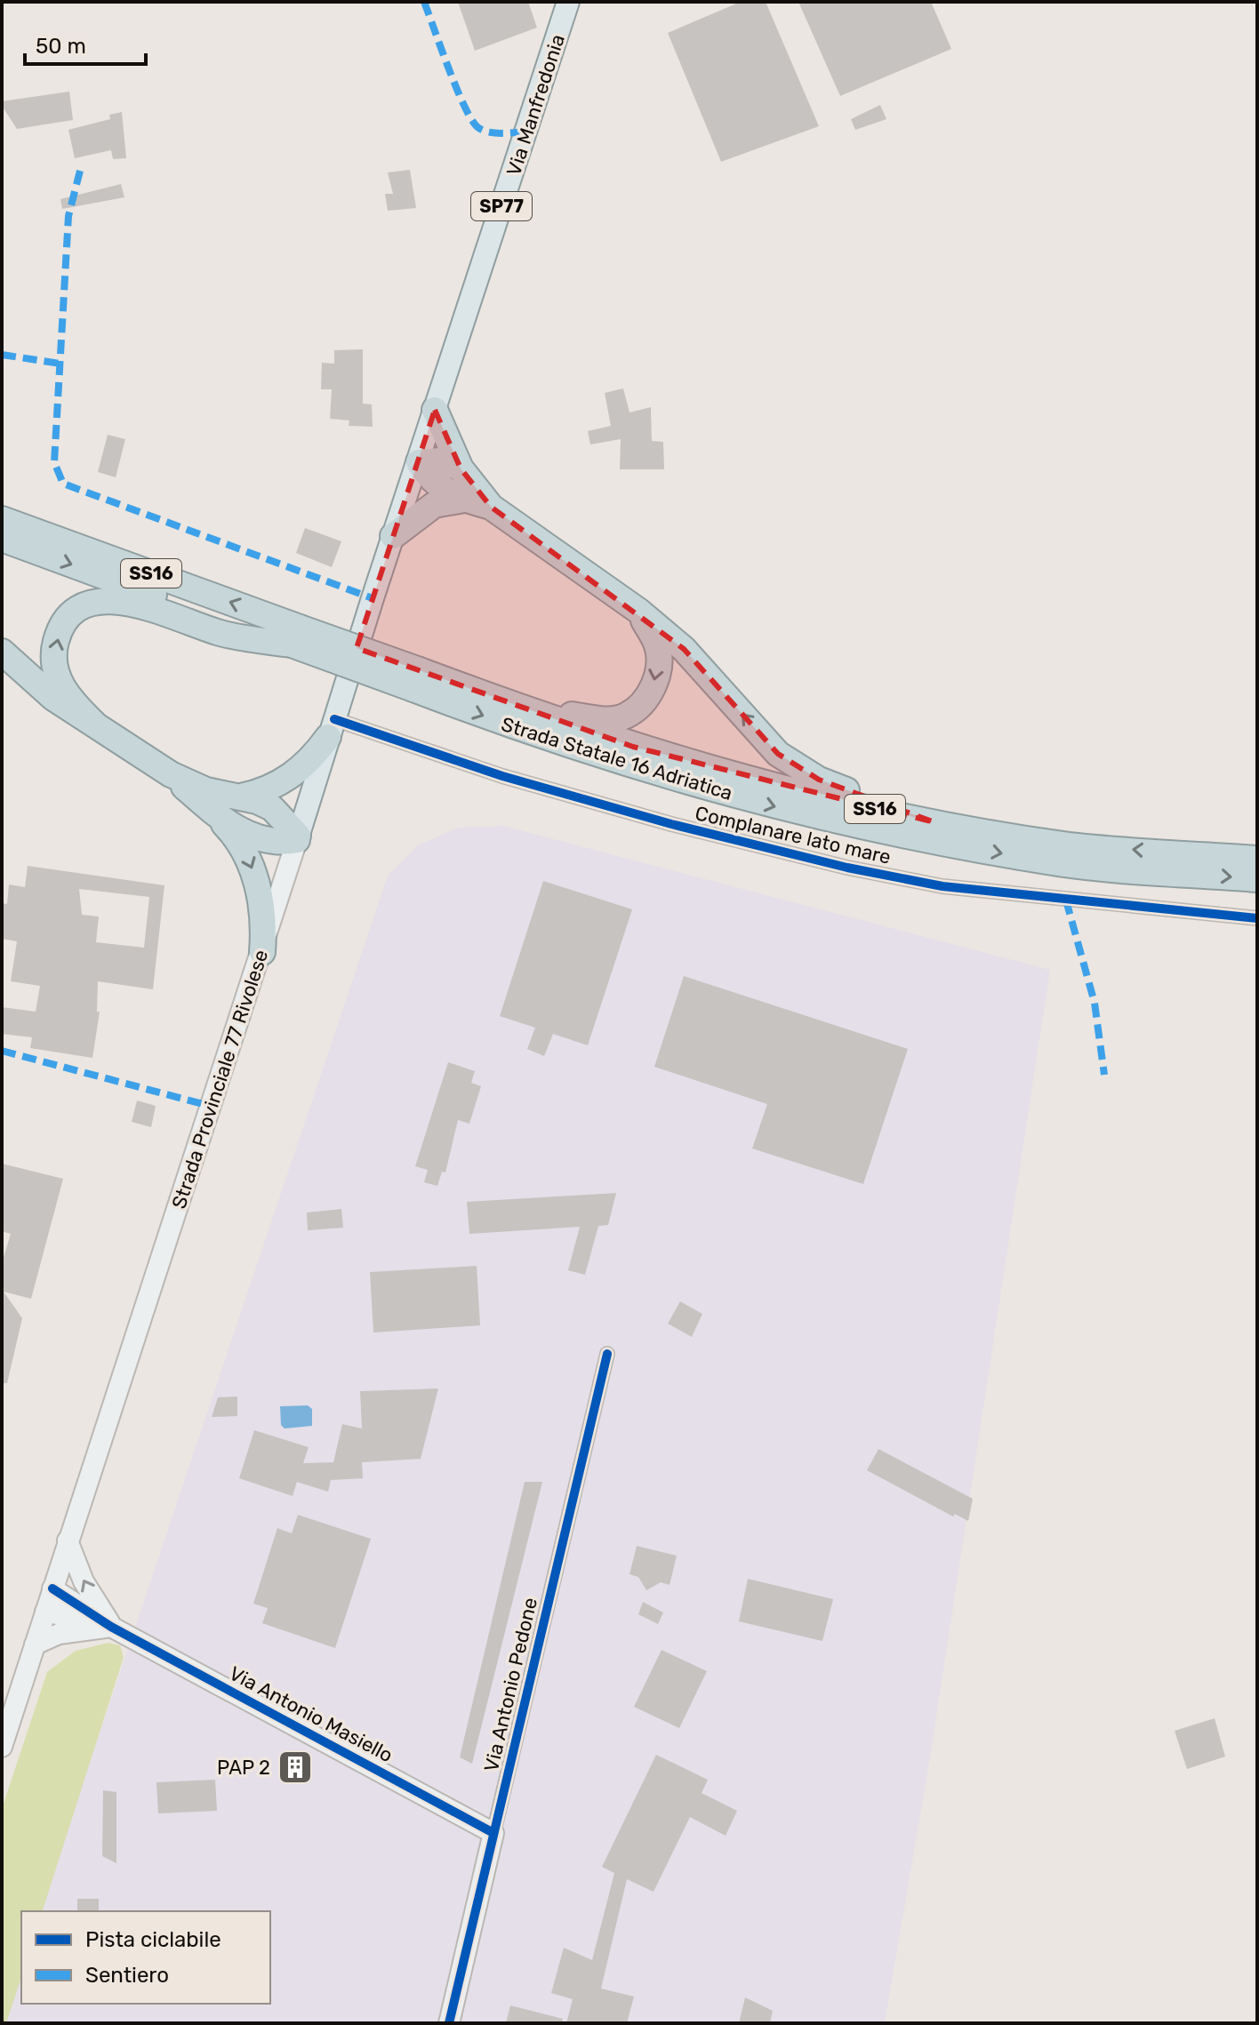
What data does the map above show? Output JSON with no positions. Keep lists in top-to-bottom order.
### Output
{
  "streets": {
    "highway": ["SS16", "Strada Statale 16 Adriatica"],
    "main road": [
      "Via Manfredonia",
      "SP77",
      "Strada Provinciale 77 Rivolese",
      "Via Antonio Pedone",
      "Via Antonio Masiello"
    ],
    "street": ["Complanare lato mare"]
  },
  "crossings": [
    ["Via Manfredonia", "Strada Provinciale 77 Rivolese"],
    ["Complanare lato mare", "Strada Provinciale 77 Rivolese"],
    ["Via Antonio Pedone", "Via Antonio Masiello"]
  ],
  "places": {
    "building": ["PAP 2"]
  },
  "legend": ["Pista ciclabile", "Sentiero"],
  "scale_bar": "50 m"
}
